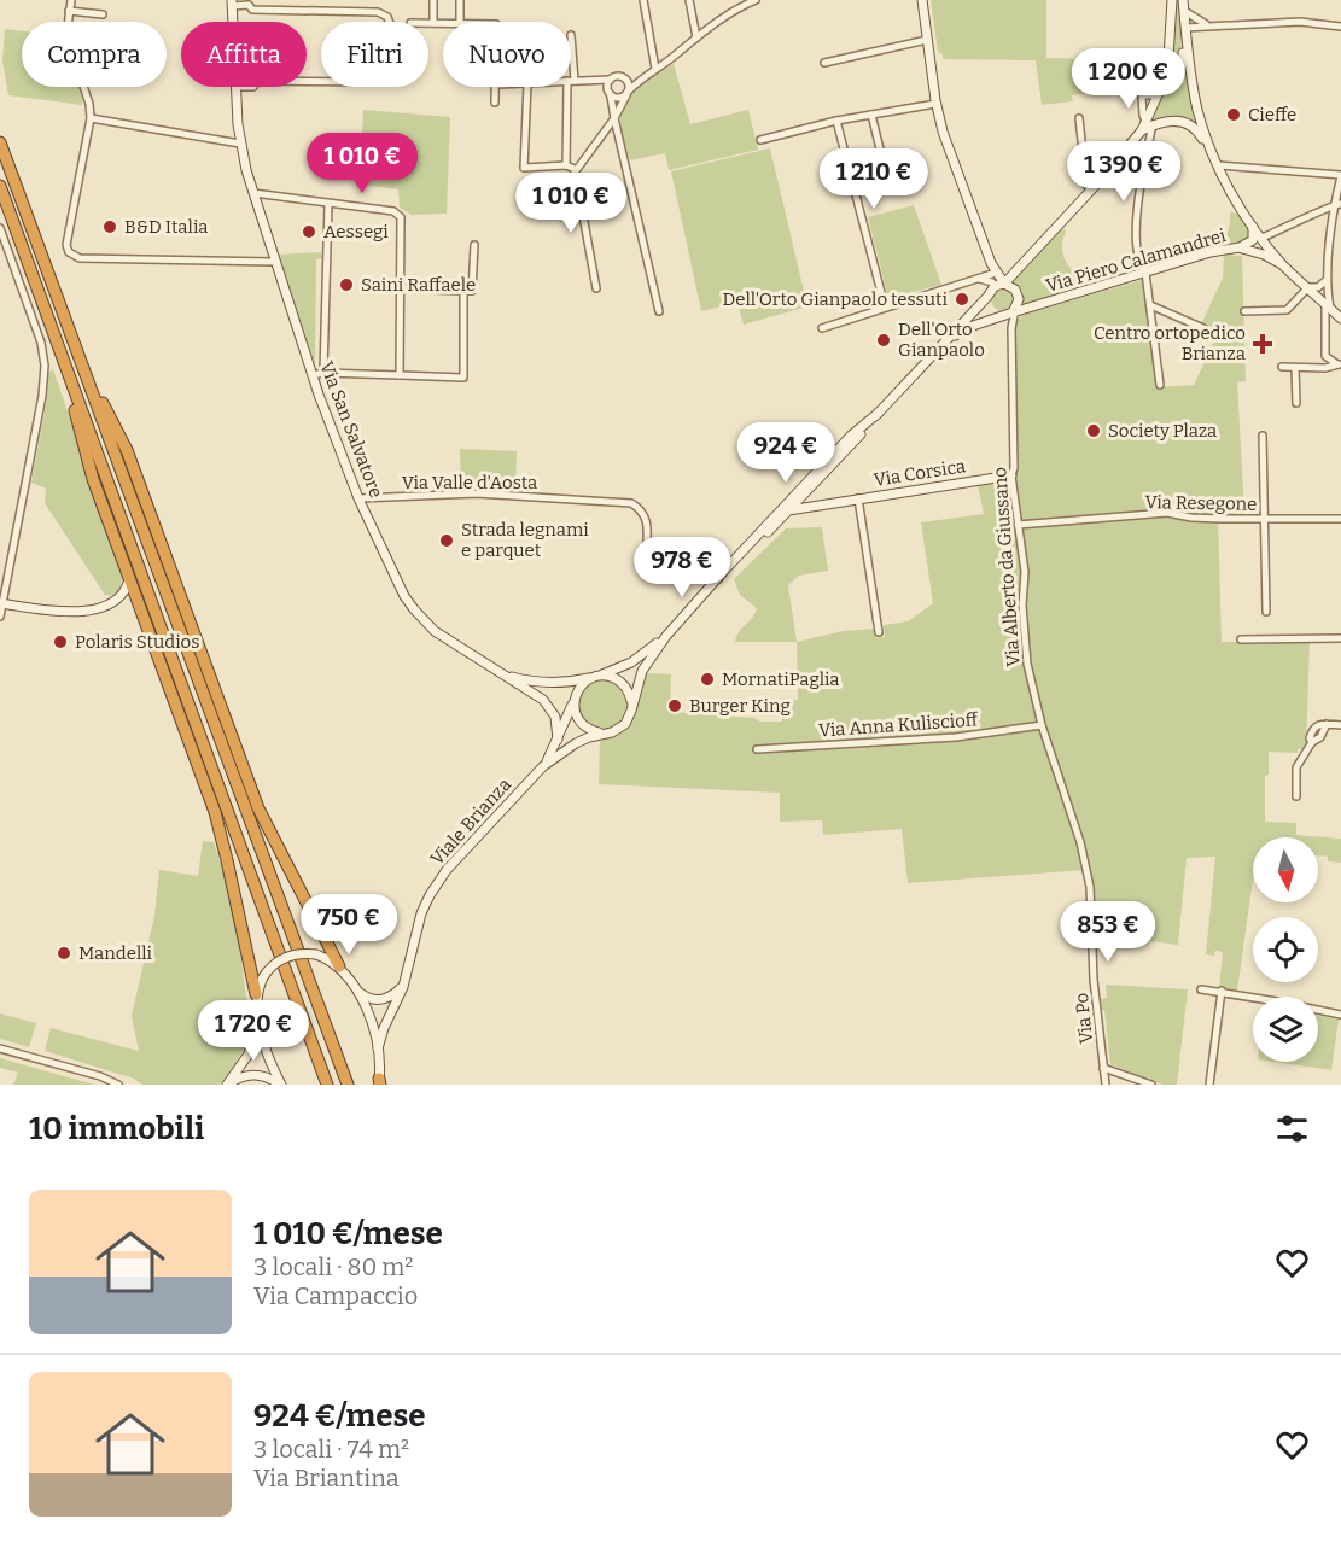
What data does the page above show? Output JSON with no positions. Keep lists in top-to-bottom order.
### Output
{
  "streets": {
    "main road": [
      "Via Piero Calamandrei",
      "Via San Salvatore",
      "Via Corsica",
      "Viale Brianza"
    ],
    "street": [
      "Via Valle d'Aosta",
      "Via Resegone",
      "Via Alberto da Giussano",
      "Via Anna Kuliscioff",
      "Via Po"
    ]
  },
  "crossings": [
    ["Via Piero Calamandrei", "Via Alberto da Giussano"],
    ["Via San Salvatore", "Via Valle d'Aosta"],
    ["Via Corsica", "Via Alberto da Giussano"],
    ["Via Resegone", "Via Alberto da Giussano"],
    ["Via Alberto da Giussano", "Via Anna Kuliscioff"],
    ["Via Alberto da Giussano", "Via Po"]
  ],
  "places": {
    "other": [
      "Cieffe",
      "B&D Italia",
      "Aessegi",
      "Saini Raffaele",
      "Dell'Orto Gianpaolo tessuti",
      "Dell'Orto Gianpaolo",
      "Society Plaza",
      "Strada legnami e parquet",
      "Polaris Studios",
      "MornatiPaglia",
      "Burger King",
      "Mandelli"
    ],
    "health": ["Centro ortopedico Brianza"]
  },
  "north": "bottom",
  "page": {
    "chip": [
      "Compra",
      "Affitta",
      "Filtri",
      "Nuovo"
    ],
    "price": [
      "1 200 €",
      "1 010 €",
      "1 390 €",
      "1 210 €",
      "1 010 €",
      "924 €",
      "978 €",
      "750 €",
      "853 €",
      "1 720 €"
    ],
    "heading": "10 immobili",
    "list": [
      {
        "name": "1 010 €/mese",
        "note": "3 locali · 80 m² · Via Campaccio"
      },
      {
        "name": "924 €/mese",
        "note": "3 locali · 74 m² · Via Briantina"
      }
    ]
  }
}
